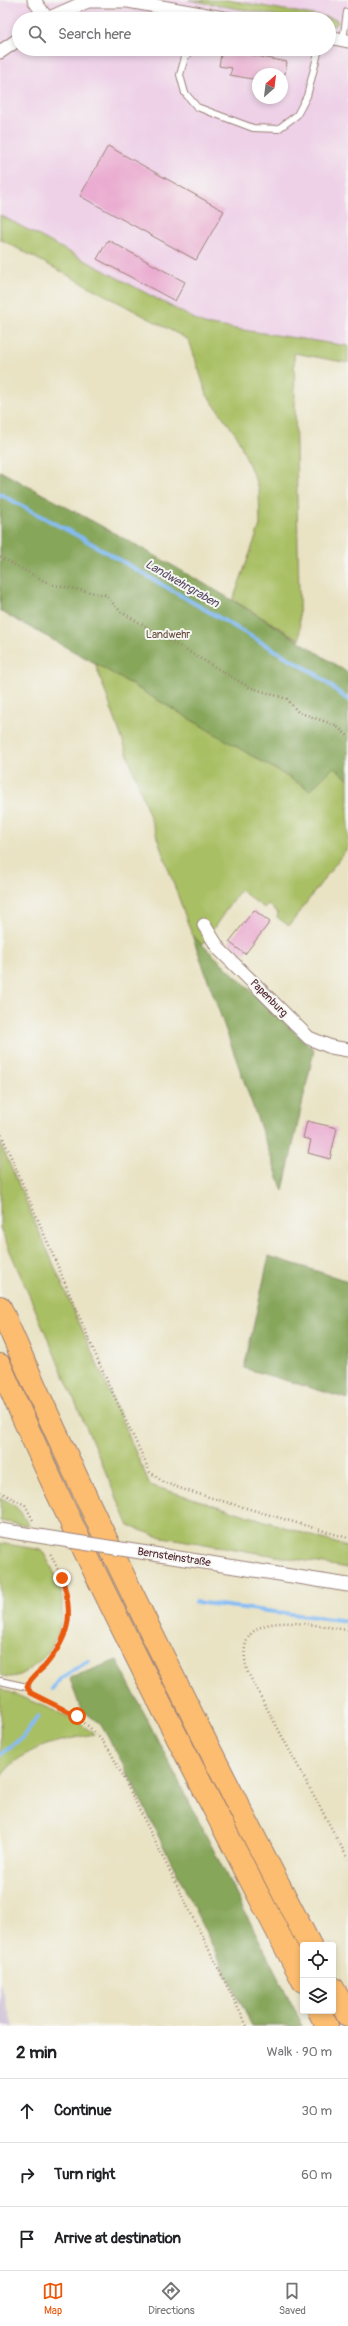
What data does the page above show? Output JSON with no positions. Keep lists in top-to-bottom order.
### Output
{
  "streets": {
    "street": ["Papenburg", "Bernsteinstraße"]
  },
  "water": ["Landwehrgraben"],
  "parks": ["Landwehr"],
  "north": "top right",
  "page": {
    "search": "Search here",
    "heading": ["2 min", "Walk · 90 m"],
    "list": [
      ["Continue", "30 m"],
      ["Turn right", "60 m"],
      "Arrive at destination"
    ],
    "nav": ["Map", "Directions", "Saved"]
  }
}
